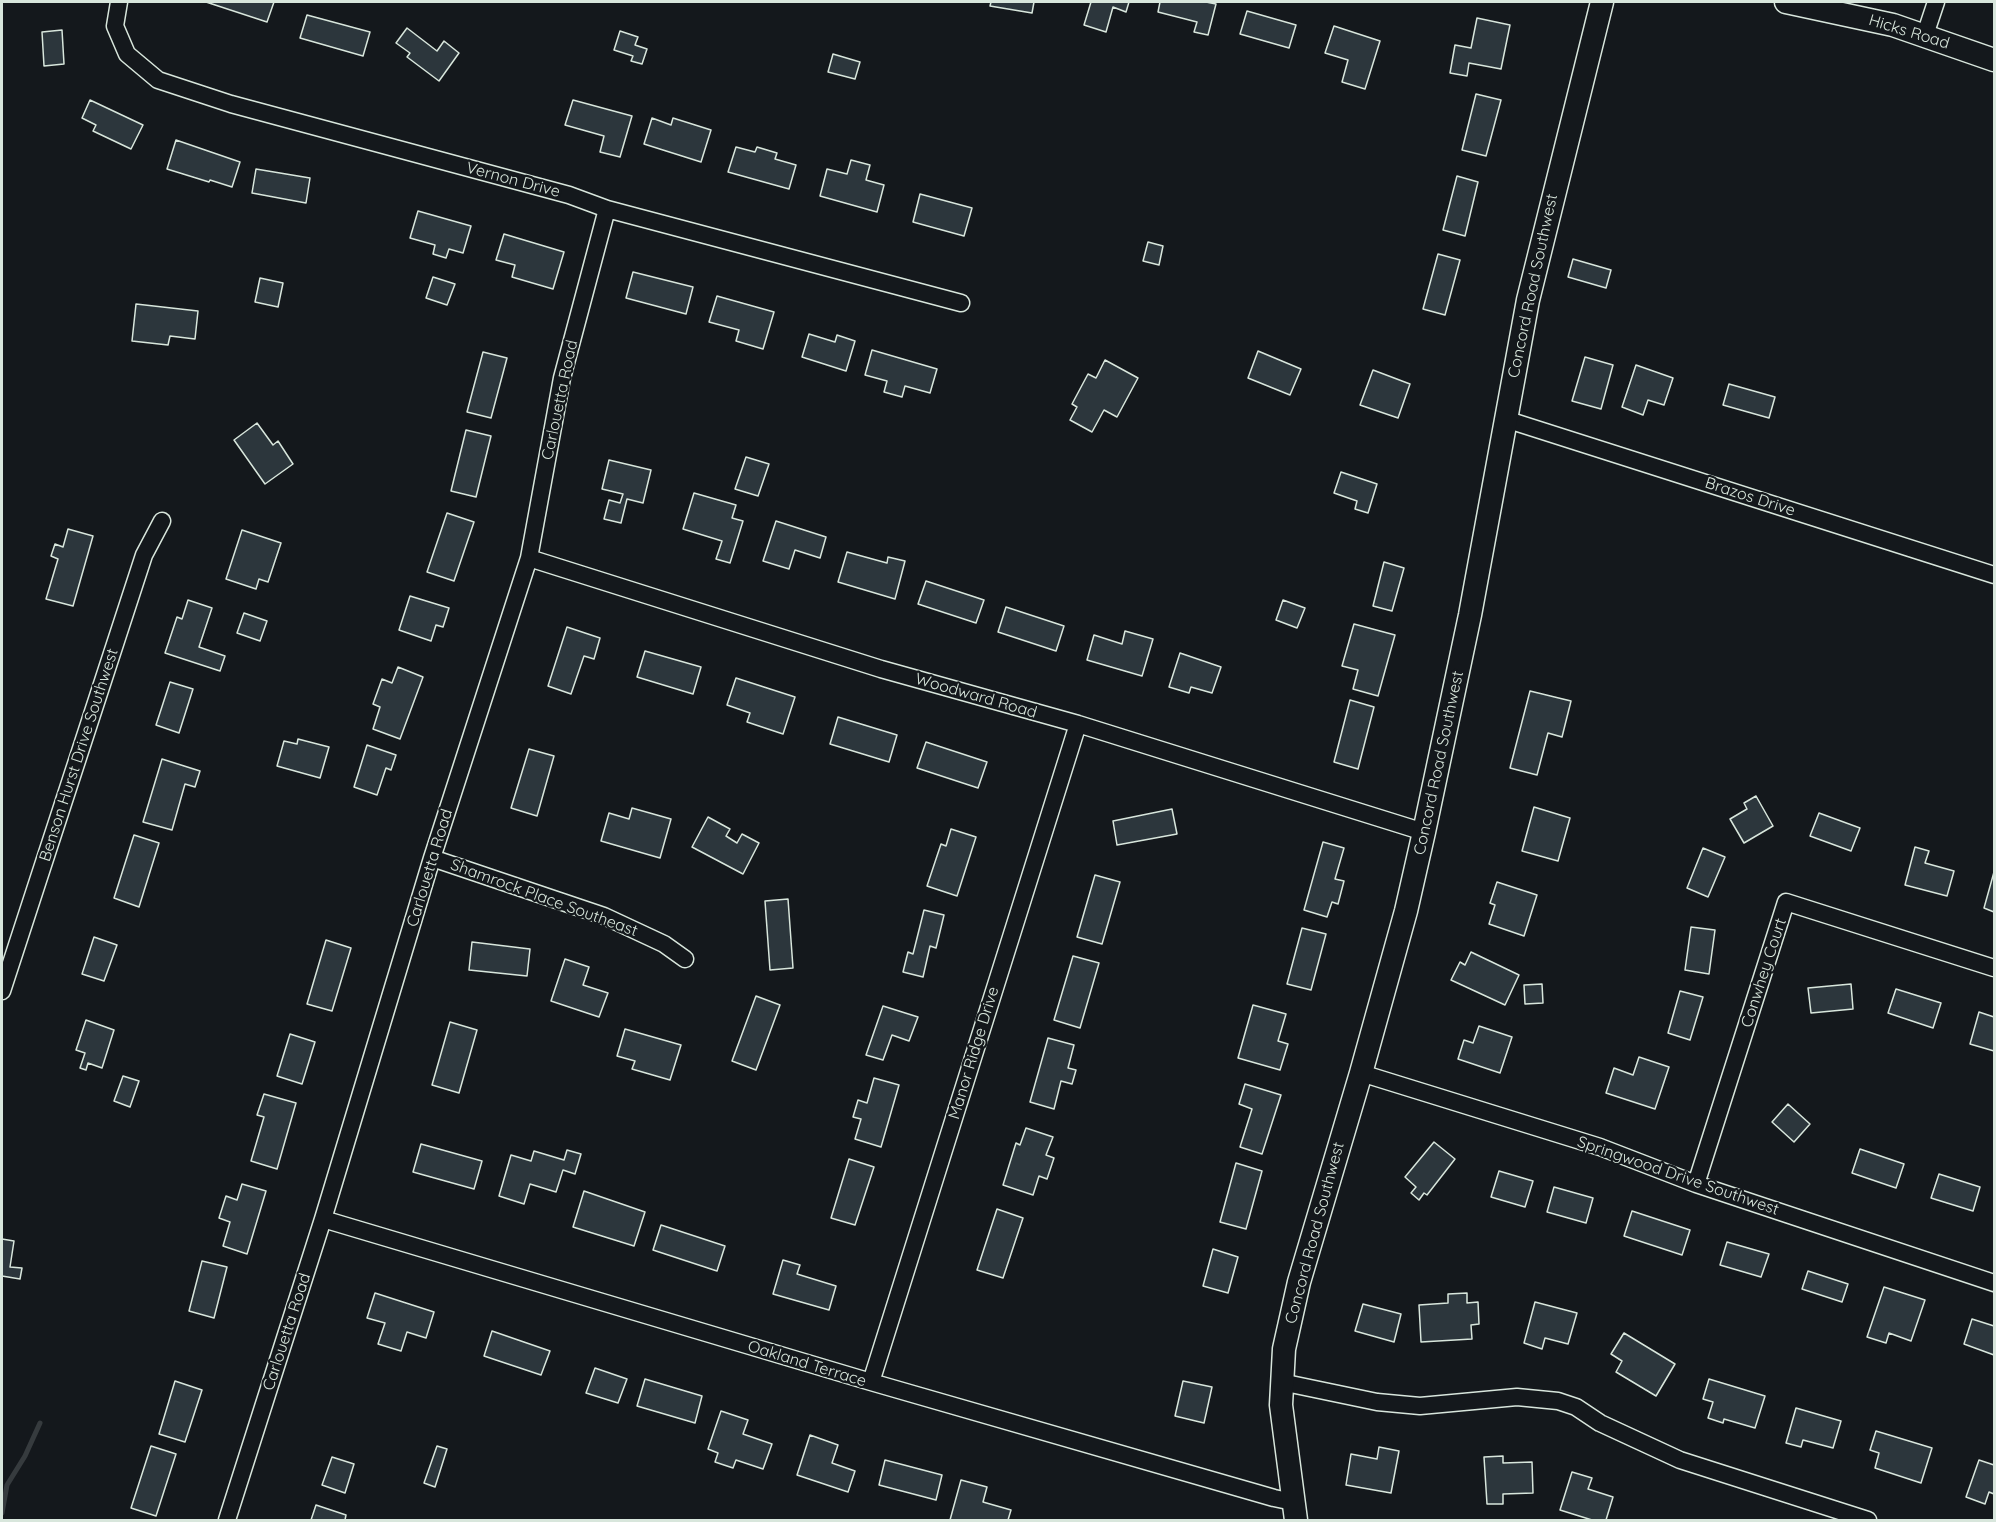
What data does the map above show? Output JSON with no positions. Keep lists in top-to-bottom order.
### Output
{
  "streets": {
    "street": [
      "Hicks Road",
      "Vernon Drive",
      "Concord Road Southwest",
      "Carlouetta Road",
      "Brazos Drive",
      "Woodward Road",
      "Benson Hurst Drive Southwest",
      "Shamrock Place Southeast",
      "Conwhey Court",
      "Manor Ridge Drive",
      "Springwood Drive Southwest",
      "Oakland Terrace"
    ]
  },
  "crossings": [
    ["Vernon Drive", "Carlouetta Road"],
    ["Concord Road Southwest", "Brazos Drive"],
    ["Concord Road Southwest", "Woodward Road"],
    ["Concord Road Southwest", "Springwood Drive Southwest"],
    ["Concord Road Southwest", "Oakland Terrace"],
    ["Carlouetta Road", "Woodward Road"],
    ["Carlouetta Road", "Shamrock Place Southeast"],
    ["Carlouetta Road", "Oakland Terrace"],
    ["Woodward Road", "Manor Ridge Drive"],
    ["Conwhey Court", "Springwood Drive Southwest"],
    ["Manor Ridge Drive", "Oakland Terrace"]
  ]
}
